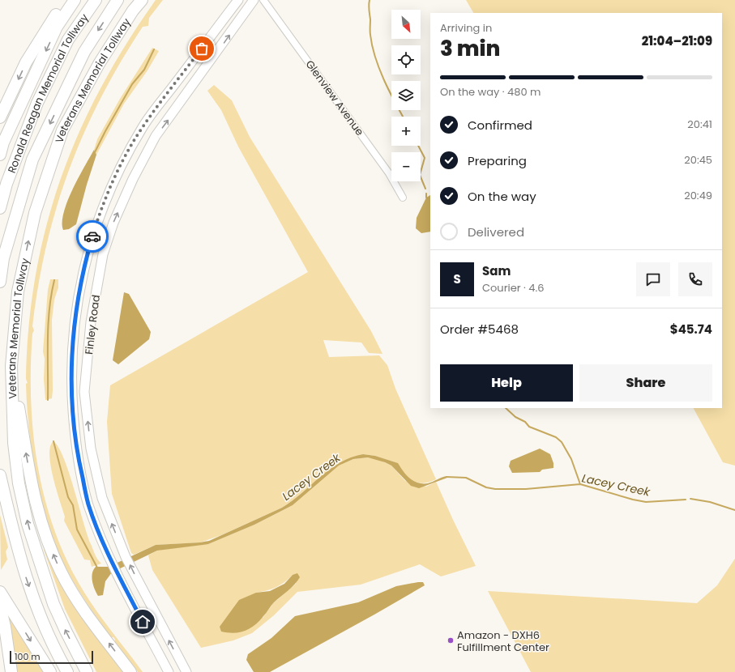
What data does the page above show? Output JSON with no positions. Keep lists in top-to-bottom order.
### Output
{
  "streets": {
    "highway": ["Veterans Memorial Tollway", "Ronald Reagan Memorial Tollway"],
    "main road": ["Finley Road"],
    "street": ["Glenview Avenue"]
  },
  "water": ["Lacey Creek"],
  "places": ["Amazon - DXH6 Fulfillment Center"],
  "scale_bar": "100 m",
  "north": "bottom right",
  "page": {
    "map_buttons": ["+", "−"],
    "heading": ["3 min", "Arriving in", "21:04–21:09"],
    "panel": [
      "Sam",
      "Courier · 4.6",
      "Order #5468",
      "$45.74"
    ],
    "bar": "On the way · 480 m",
    "list": [
      ["Confirmed", "20:41"],
      ["Preparing", "20:45"],
      ["On the way", "20:49"],
      "Delivered"
    ],
    "round": "S",
    "buttons": ["Help", "Share"],
    "scale": "100 m"
  }
}
